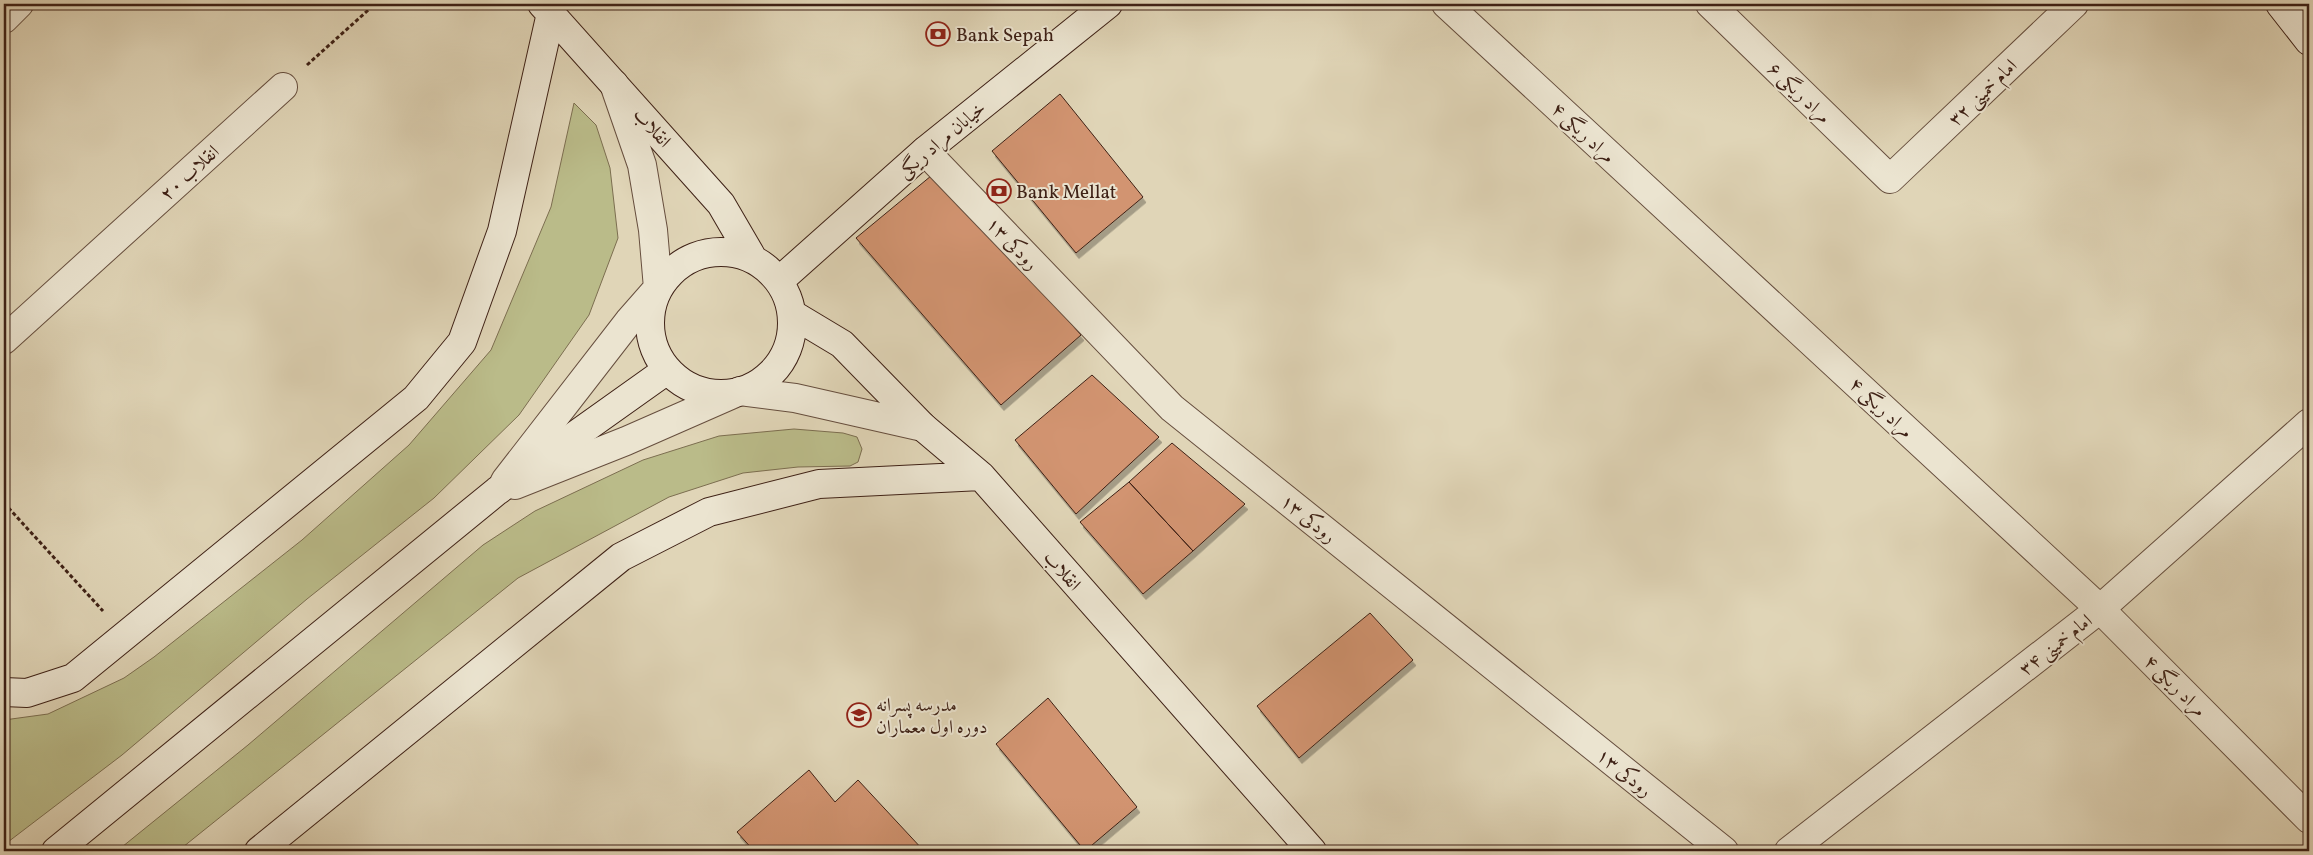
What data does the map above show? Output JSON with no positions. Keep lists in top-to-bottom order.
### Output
{
  "streets": {
    "street": [
      "مراد ریگی ۶",
      "امام خمینی ۳۲",
      "انقلاب",
      "مراد ریگی ۴",
      "خیابان مراد ریگی",
      "انقلاب ۲۰",
      "رودکی ۱۳",
      "امام خمینی ۳۴"
    ]
  },
  "crossings": [
    ["مراد ریگی ۶", "امام خمینی ۳۲"],
    ["انقلاب", "خیابان مراد ریگی"],
    ["مراد ریگی ۴", "امام خمینی ۳۴"],
    ["خیابان مراد ریگی", "رودکی ۱۳"]
  ],
  "places": {
    "bank": ["Bank Sepah", "Bank Mellat"],
    "school or university": ["مدرسه پسرانه دوره اول معماران"]
  }
}
